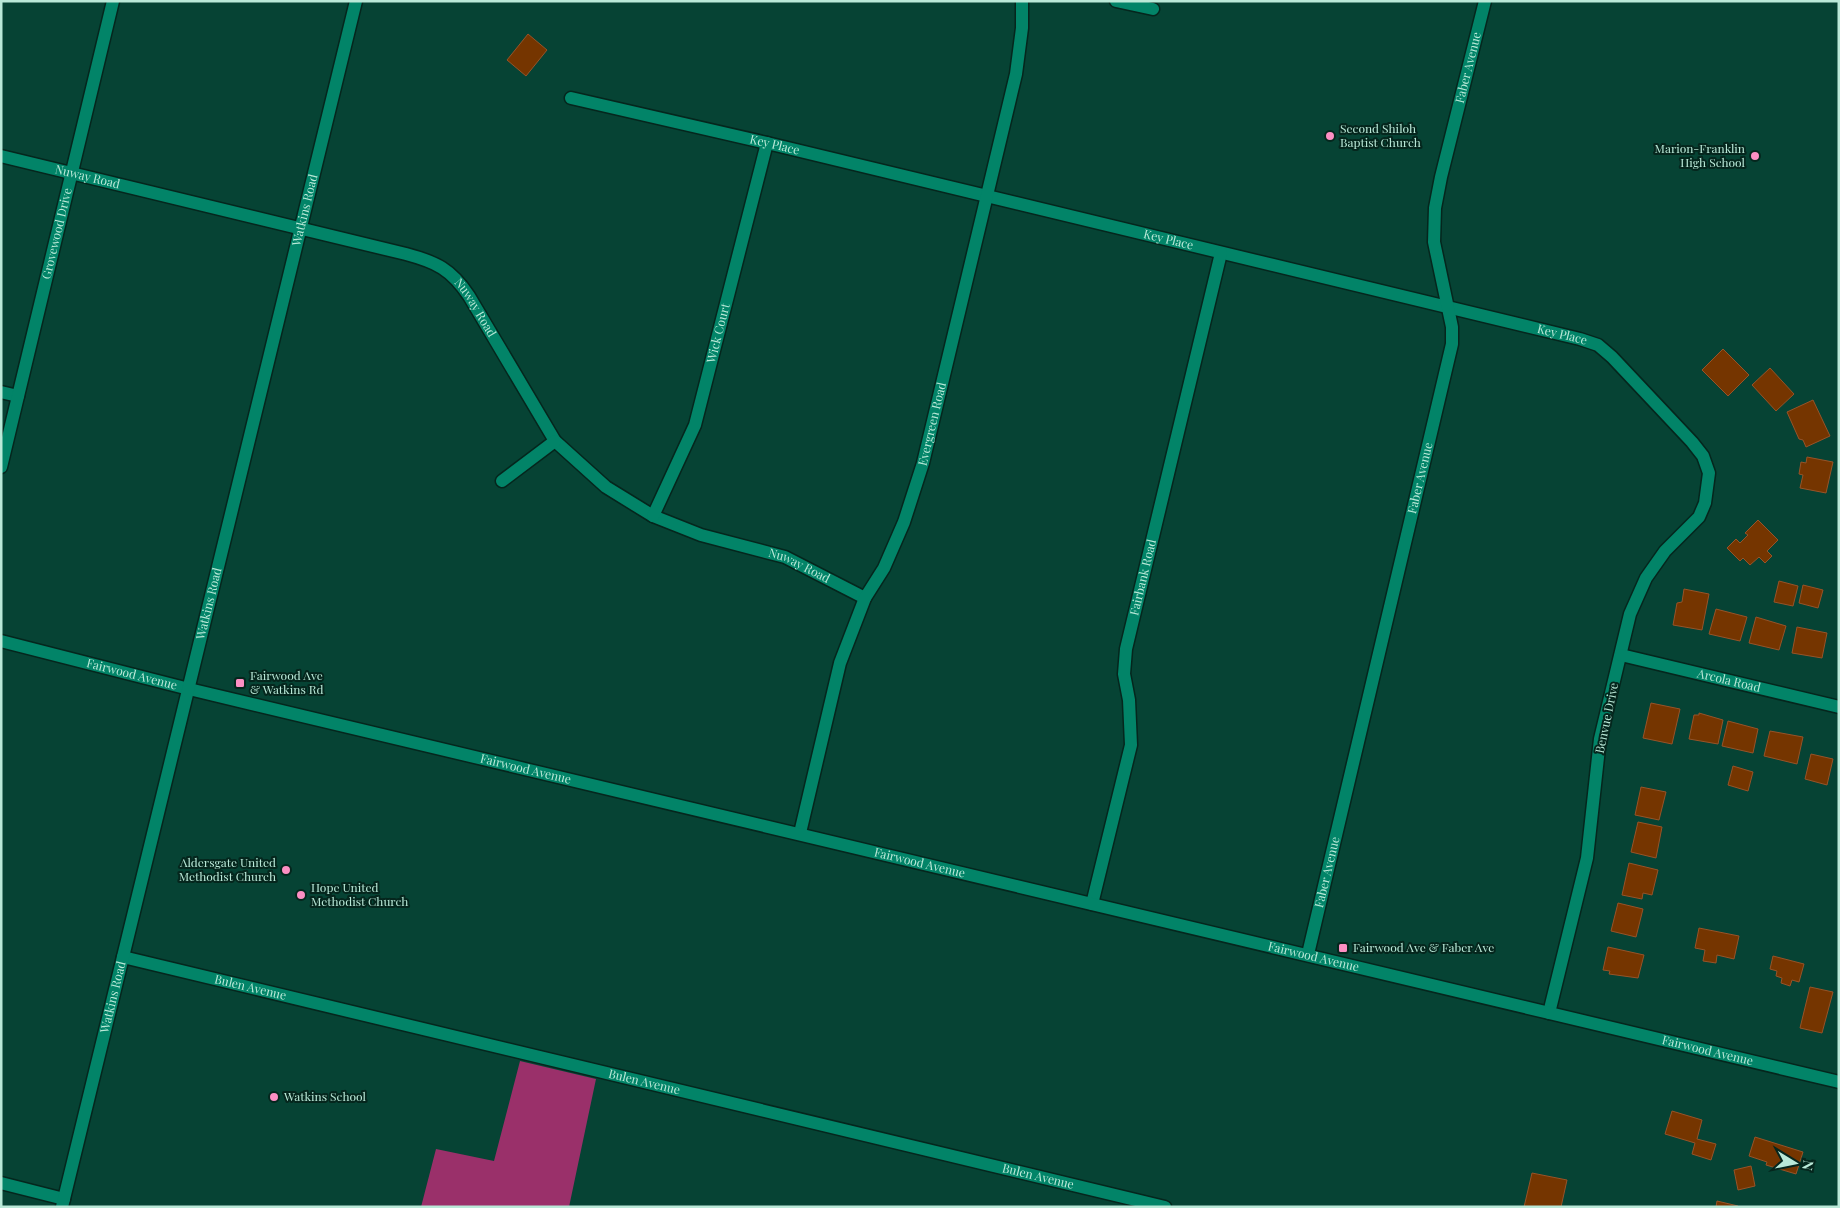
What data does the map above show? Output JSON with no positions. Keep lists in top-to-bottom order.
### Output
{
  "streets": {
    "street": [
      "Faber Avenue",
      "Key Place",
      "Nuway Road",
      "Watkins Road",
      "Grovewood Drive",
      "Wick Court",
      "Evergreen Road",
      "Fairbank Road",
      "Fairwood Avenue",
      "Arcola Road",
      "Benvue Drive",
      "Bulen Avenue"
    ]
  },
  "crossings": [
    ["Faber Avenue", "Key Place"],
    ["Faber Avenue", "Fairwood Avenue"],
    ["Key Place", "Wick Court"],
    ["Key Place", "Evergreen Road"],
    ["Key Place", "Fairbank Road"],
    ["Key Place", "Benvue Drive"],
    ["Nuway Road", "Watkins Road"],
    ["Nuway Road", "Grovewood Drive"],
    ["Nuway Road", "Wick Court"],
    ["Nuway Road", "Evergreen Road"],
    ["Watkins Road", "Fairwood Avenue"],
    ["Watkins Road", "Bulen Avenue"],
    ["Evergreen Road", "Fairwood Avenue"],
    ["Fairbank Road", "Fairwood Avenue"],
    ["Fairwood Avenue", "Benvue Drive"],
    ["Arcola Road", "Benvue Drive"]
  ],
  "places": {
    "other": [
      "Second Shiloh Baptist Church",
      "Marion-Franklin High School",
      "Aldersgate United Methodist Church",
      "Hope United Methodist Church",
      "Watkins School"
    ],
    "transit": ["Fairwood Ave & Watkins Rd", "Fairwood Ave & Faber Ave"]
  },
  "north": "right"
}
